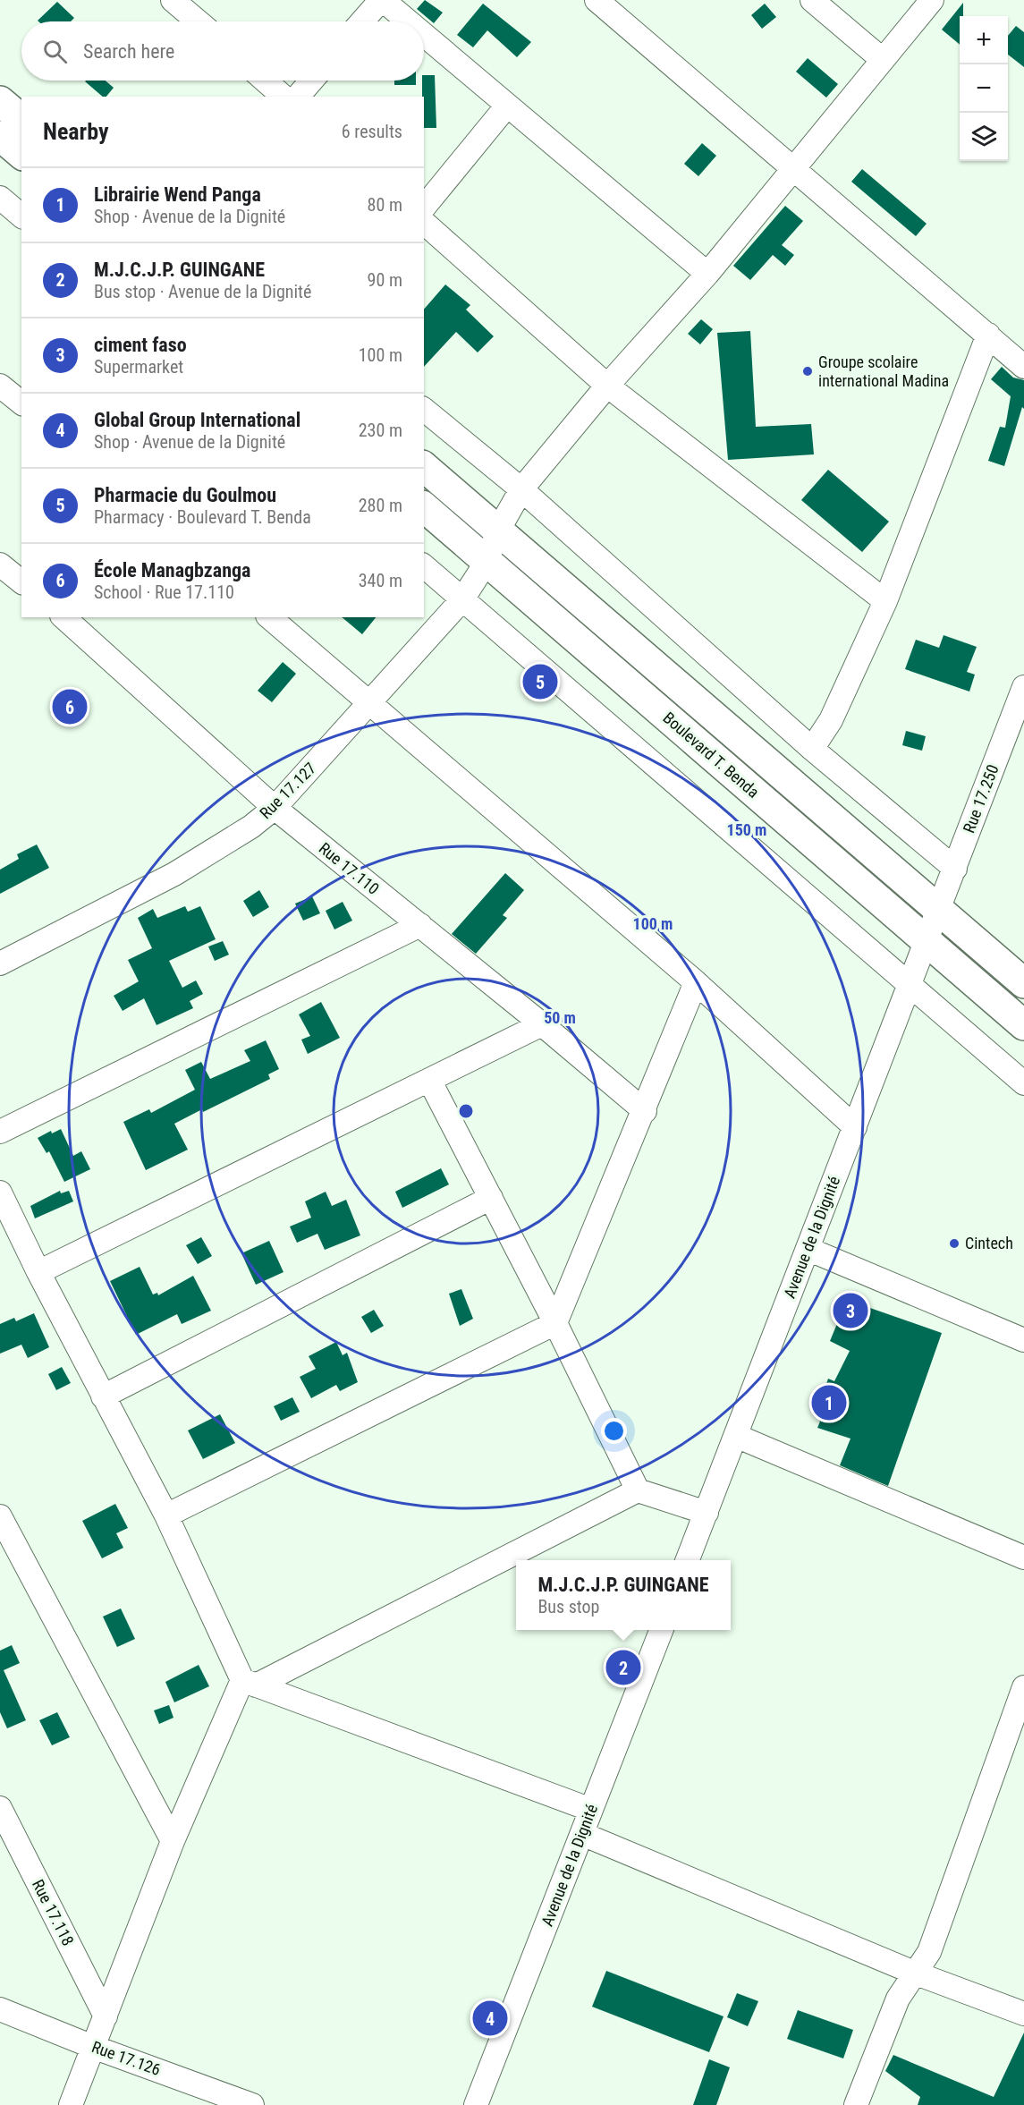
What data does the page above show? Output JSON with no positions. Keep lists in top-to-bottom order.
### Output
{
  "streets": {
    "highway": ["Boulevard T. Benda"],
    "street": [
      "Rue 17.127",
      "Rue 17.250",
      "Rue 17.110",
      "Avenue de la Dignité",
      "Rue 17.118",
      "Rue 17.126"
    ]
  },
  "crossings": [
    ["Boulevard T. Benda", "Rue 17.127"],
    ["Boulevard T. Benda", "Rue 17.250"],
    ["Boulevard T. Benda", "Avenue de la Dignité"],
    ["Rue 17.127", "Rue 17.110"],
    ["Rue 17.250", "Avenue de la Dignité"]
  ],
  "places": ["Groupe scolaire international Madina", "Cintech"],
  "page": {
    "map_buttons": ["+", "−"],
    "search": "Search here",
    "heading": ["Nearby", "6 results"],
    "list": [
      {
        "mark": "1",
        "name": "Librairie Wend Panga",
        "note": "Shop · Avenue de la Dignité",
        "value": "80 m"
      },
      {
        "mark": "2",
        "name": "M.J.C.J.P. GUINGANE",
        "note": "Bus stop · Avenue de la Dignité",
        "value": "90 m"
      },
      {
        "mark": "3",
        "name": "ciment faso",
        "note": "Supermarket",
        "value": "100 m"
      },
      {
        "mark": "4",
        "name": "Global Group International",
        "note": "Shop · Avenue de la Dignité",
        "value": "230 m"
      },
      {
        "mark": "5",
        "name": "Pharmacie du Goulmou",
        "note": "Pharmacy · Boulevard T. Benda",
        "value": "280 m"
      },
      {
        "mark": "6",
        "name": "École Managbzanga",
        "note": "School · Rue 17.110",
        "value": "340 m"
      }
    ],
    "pins": [
      "5",
      "6",
      "3",
      "1",
      "2",
      "4"
    ],
    "popup": ["M.J.C.J.P. GUINGANE", "Bus stop"]
  },
  "rings": ["150 m", "100 m", "50 m"]
}
